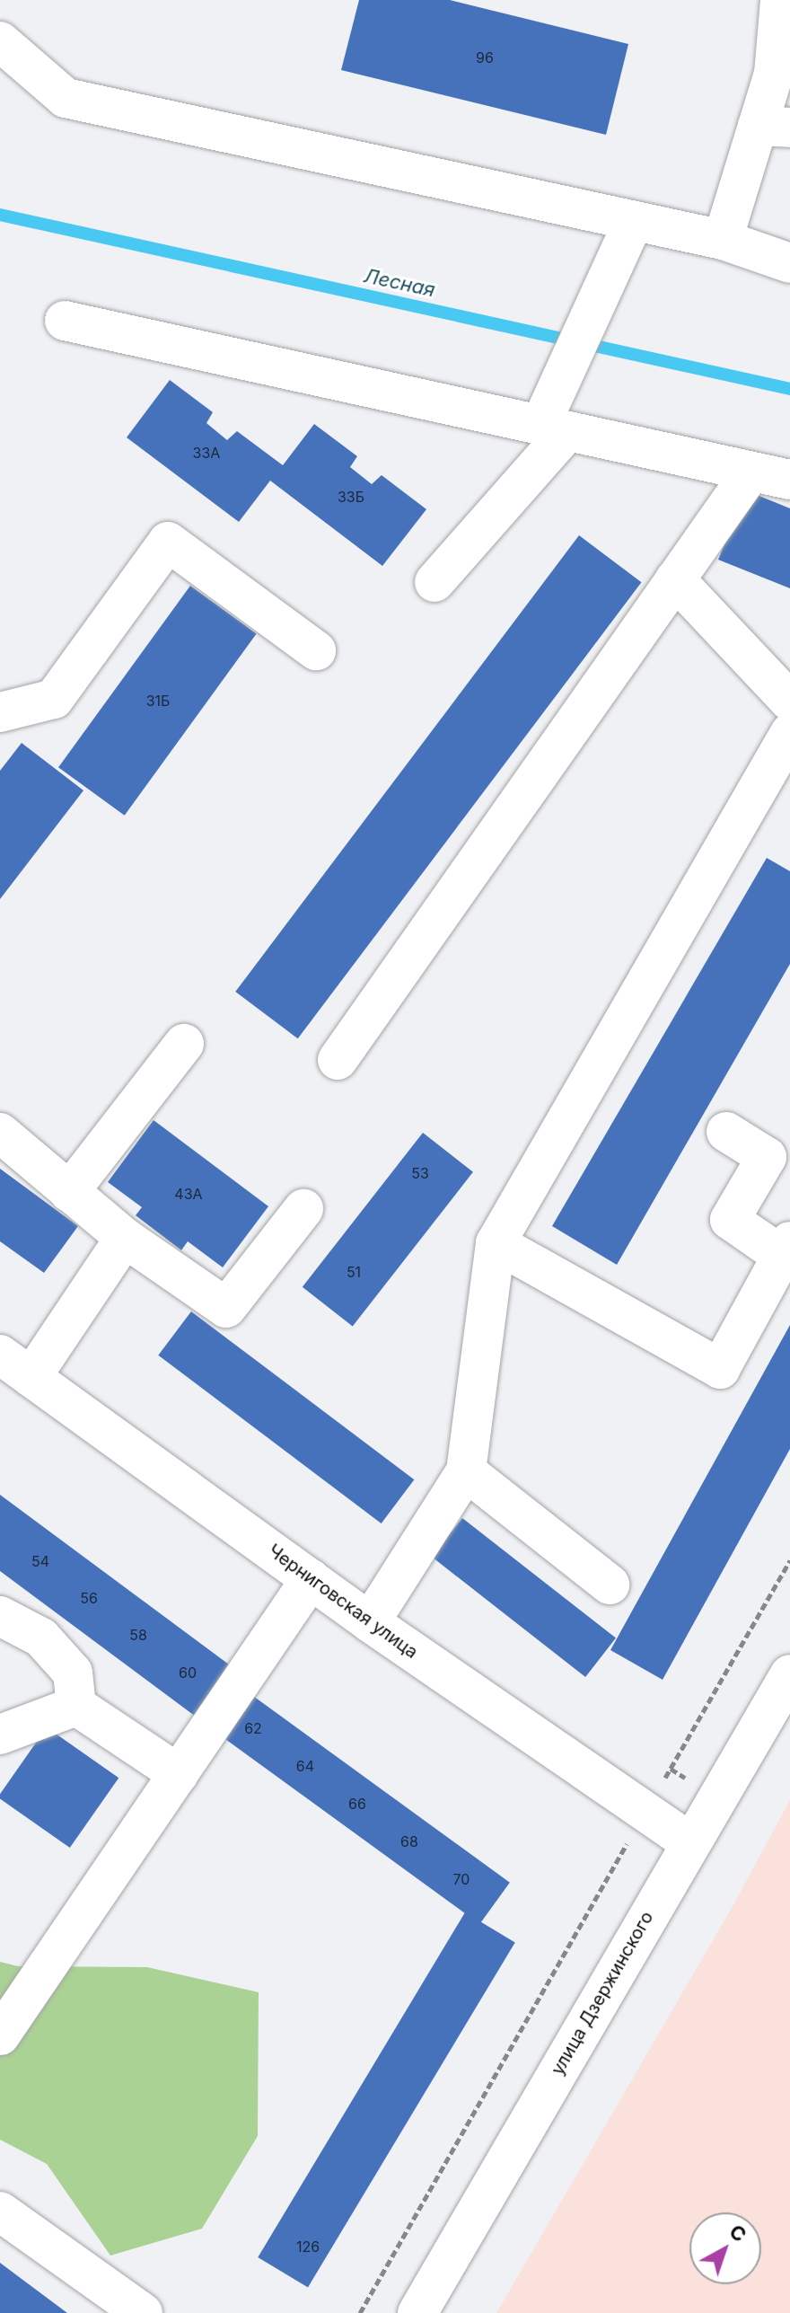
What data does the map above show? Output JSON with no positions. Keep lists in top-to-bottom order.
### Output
{
  "streets": {
    "street": ["Черниговская улица", "улица Дзержинского"]
  },
  "crossings": [
    ["Черниговская улица", "улица Дзержинского"]
  ],
  "water": ["Лесная"],
  "house_numbers": [
    "96",
    "33А",
    "33Б",
    "31Б",
    "53",
    "43А",
    "51",
    "54",
    "56",
    "58",
    "60",
    "62",
    "64",
    "66",
    "68",
    "70",
    "126"
  ],
  "north": "top right"
}
